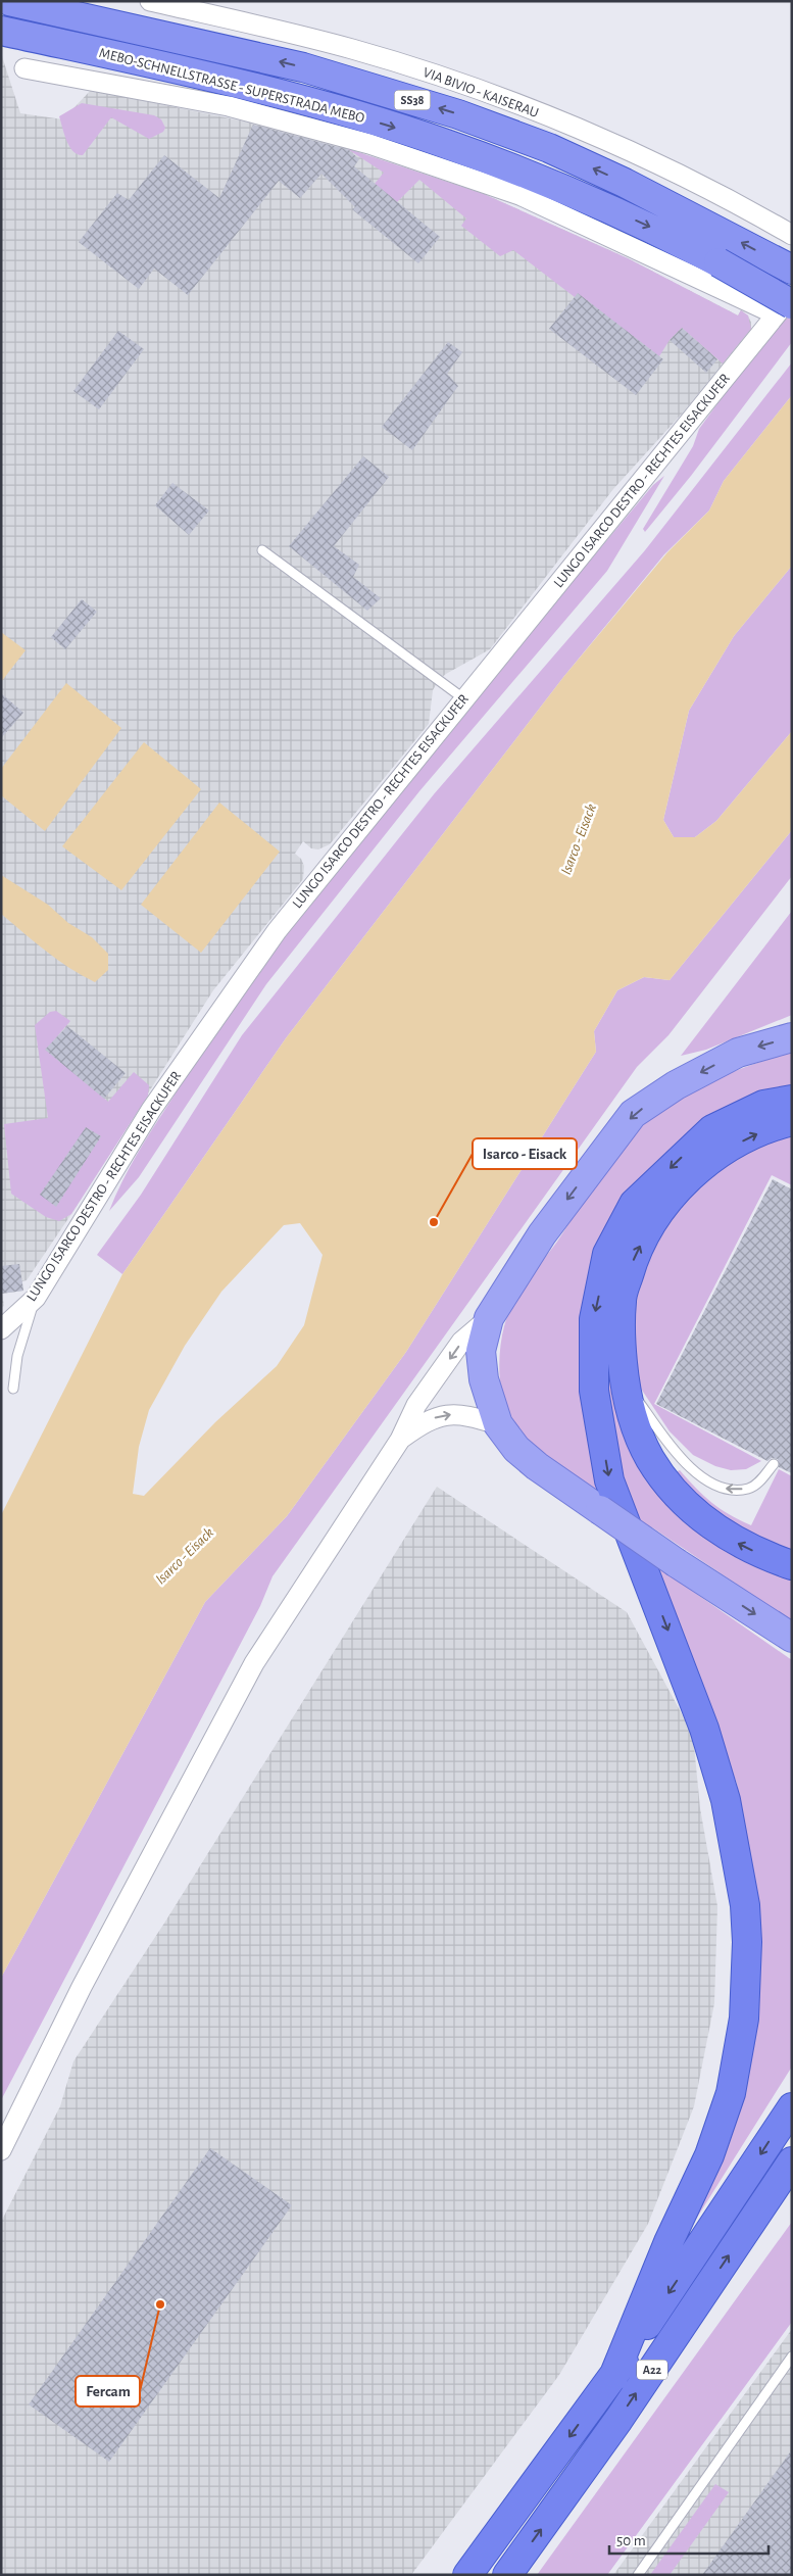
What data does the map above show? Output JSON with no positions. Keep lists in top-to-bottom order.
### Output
{
  "streets": {
    "highway": ["MEBO-SCHNELLSTRASSE - SUPERSTRADA MEBO", "SS38", "A22"],
    "street": ["VIA BIVIO - KAISERAU", "LUNGO ISARCO DESTRO - RECHTES EISACKUFER"]
  },
  "crossings": [
    ["MEBO-SCHNELLSTRASSE - SUPERSTRADA MEBO", "LUNGO ISARCO DESTRO - RECHTES EISACKUFER"]
  ],
  "water": ["Isarco - Eisack"],
  "places": ["Isarco - Eisack", "Fercam"],
  "scale_bar": "50 m"
}
